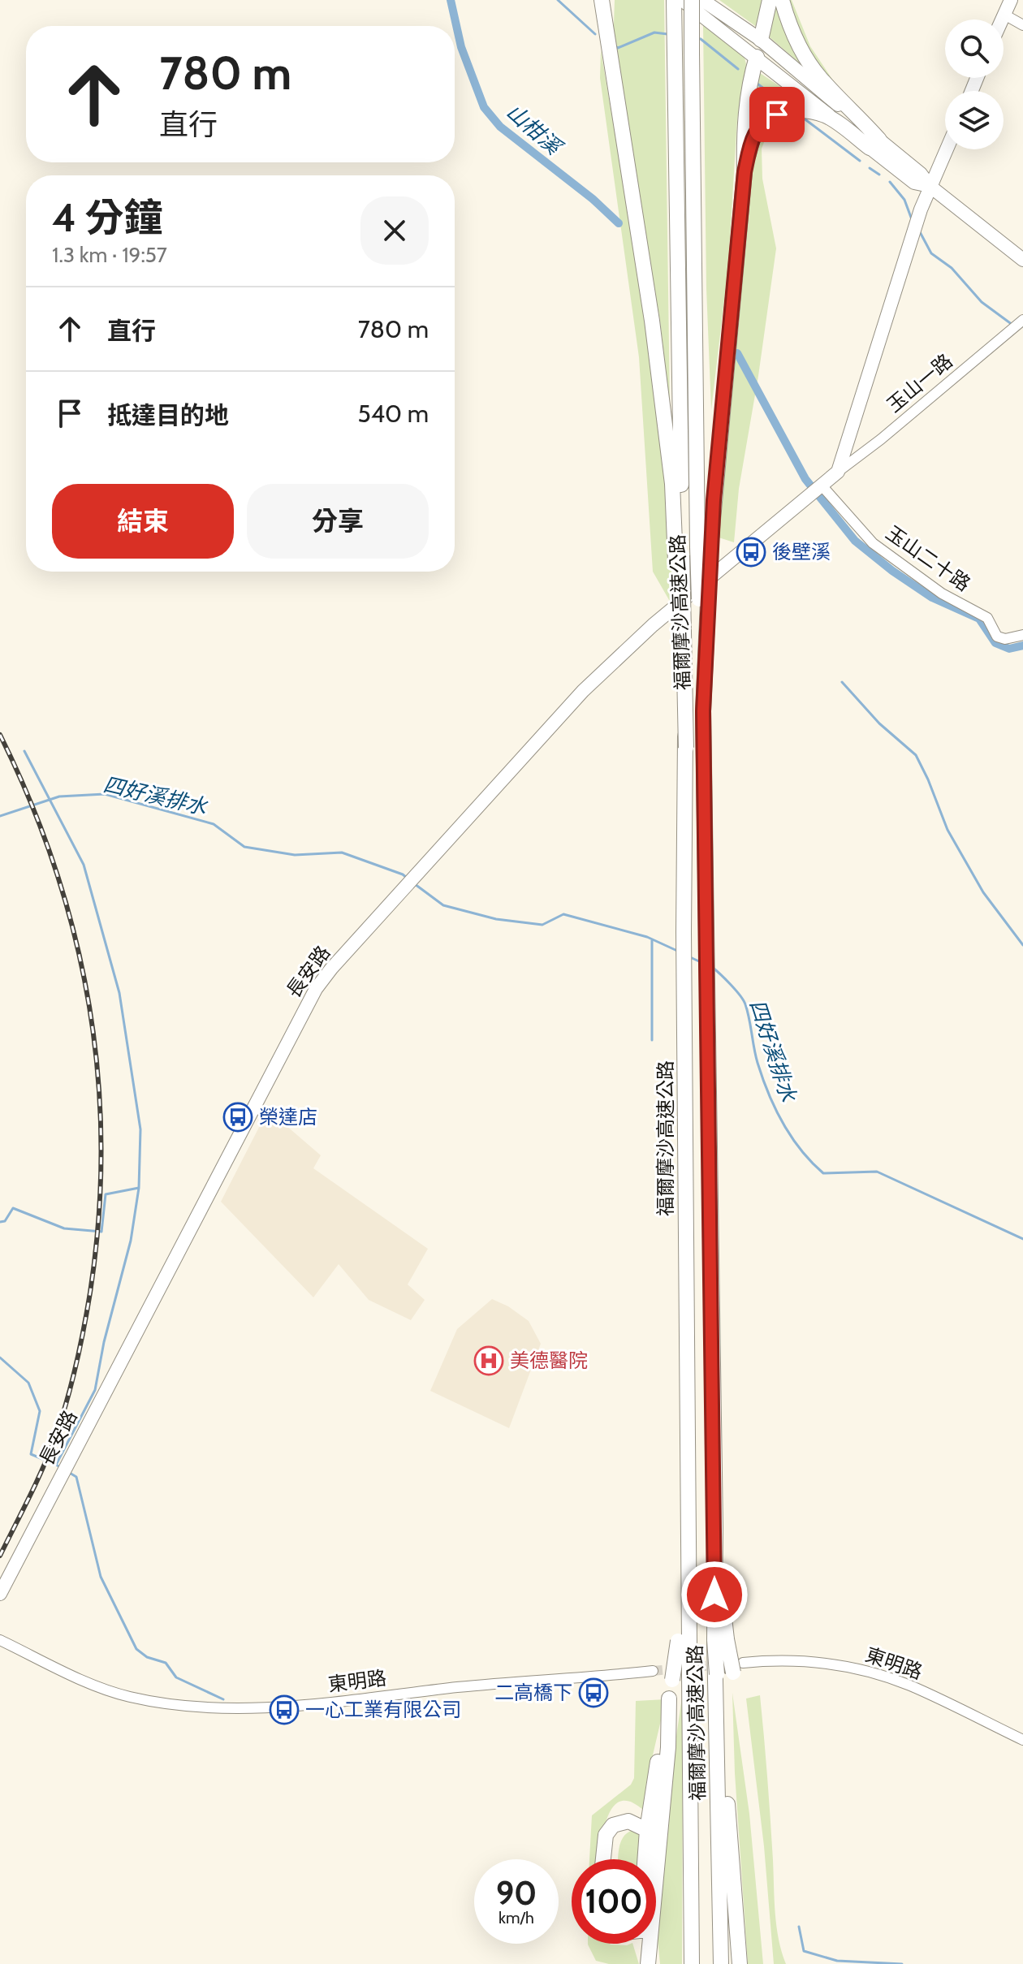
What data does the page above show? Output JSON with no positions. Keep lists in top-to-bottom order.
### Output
{
  "streets": {
    "highway": ["福爾摩沙高速公路"],
    "main road": ["長安路"],
    "street": ["玉山一路", "玉山二十路", "東明路"]
  },
  "crossings": [
    ["玉山一路", "長安路"],
    ["玉山二十路", "長安路"]
  ],
  "water": ["山柑溪", "四好溪排水"],
  "places": {
    "bus stop": [
      "後壁溪",
      "榮達店",
      "二高橋下",
      "一心工業有限公司"
    ],
    "hospital": ["美德醫院"]
  },
  "page": {
    "turn": ["780 m", "直行"],
    "heading": ["4 分鐘", "1.3 km · 19:57"],
    "list": [
      {
        "name": "直行",
        "value": "780 m"
      },
      {
        "name": "抵達目的地",
        "value": "540 m"
      }
    ],
    "buttons": ["結束", "分享"],
    "speed": "90 km/h",
    "limit": "100"
  }
}
